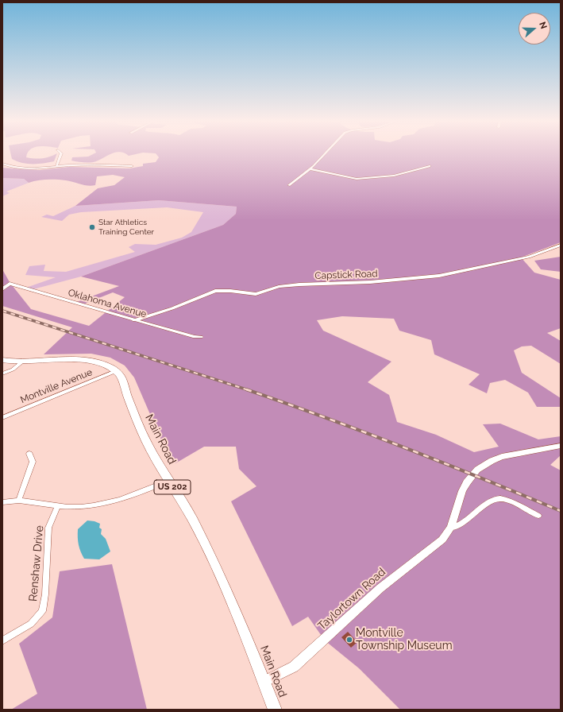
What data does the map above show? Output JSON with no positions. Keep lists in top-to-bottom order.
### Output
{
  "streets": {
    "main road": ["Main Road", "US 202"],
    "street": [
      "Capstick Road",
      "Oklahoma Avenue",
      "Montville Avenue",
      "Renshaw Drive",
      "Taylortown Road"
    ]
  },
  "crossings": [
    ["Capstick Road", "Oklahoma Avenue"],
    ["Montville Avenue", "Main Road"],
    ["Main Road", "Taylortown Road"]
  ],
  "places": ["Star Athletics Training Center", "Montville Township Museum"],
  "north": "right"
}
